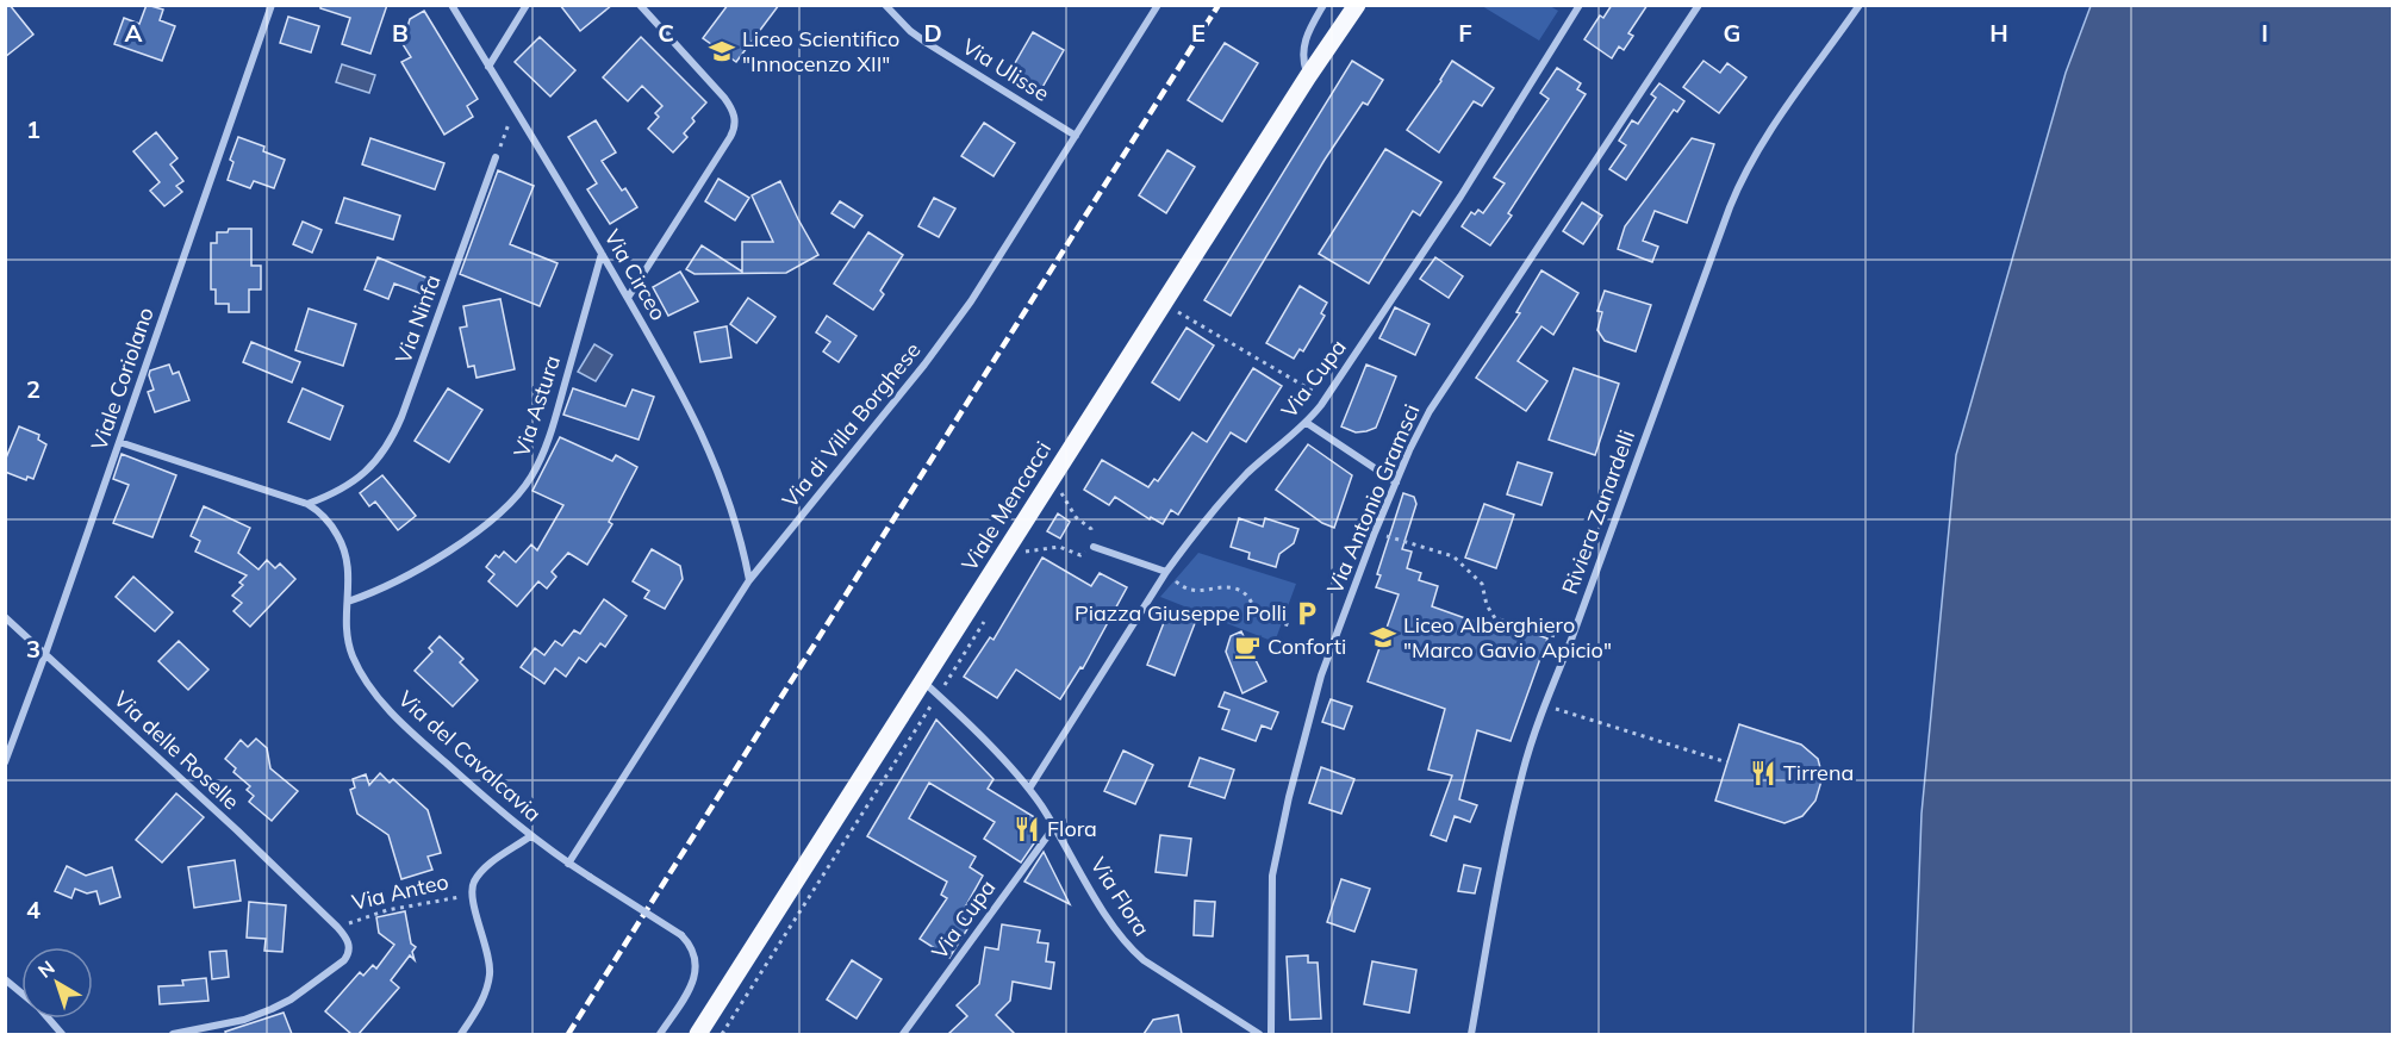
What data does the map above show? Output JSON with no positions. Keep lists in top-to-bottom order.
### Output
{
  "streets": {
    "main road": ["Viale Mencacci"],
    "street": [
      "Via Ulisse",
      "Via Circeo",
      "Via Ninfa",
      "Viale Coriolano",
      "Via Cupa",
      "Via Astura",
      "Via di Villa Borghese",
      "Via Antonio Gramsci",
      "Riviera Zanardelli",
      "Via delle Roselle",
      "Via del Cavalcavia",
      "Via Flora"
    ],
    "path": ["Via Anteo"]
  },
  "crossings": [
    ["Via Ulisse", "Via di Villa Borghese"],
    ["Via Circeo", "Via Astura"],
    ["Via Circeo", "Via di Villa Borghese"],
    ["Via Ninfa", "Via del Cavalcavia"],
    ["Viale Coriolano", "Via delle Roselle"],
    ["Viale Coriolano", "Via del Cavalcavia"],
    ["Via Cupa", "Via Flora"],
    ["Via Astura", "Via del Cavalcavia"],
    ["Via di Villa Borghese", "Via del Cavalcavia"],
    ["Viale Mencacci", "Via Flora"],
    ["Via delle Roselle", "Via Anteo"]
  ],
  "places": {
    "school or university": ["Liceo Scientifico \"Innocenzo XII\"", "Liceo Alberghiero \"Marco Gavio Apicio\""],
    "parking": ["Piazza Giuseppe Polli"],
    "cafe": ["Conforti"],
    "restaurant": ["Tirrena", "Flora"]
  },
  "north": "top left",
  "grid": {
    "columns": [
      "A",
      "B",
      "C",
      "D",
      "E",
      "F",
      "G",
      "H",
      "I"
    ],
    "rows": [
      "1",
      "2",
      "3",
      "4"
    ]
  }
}
